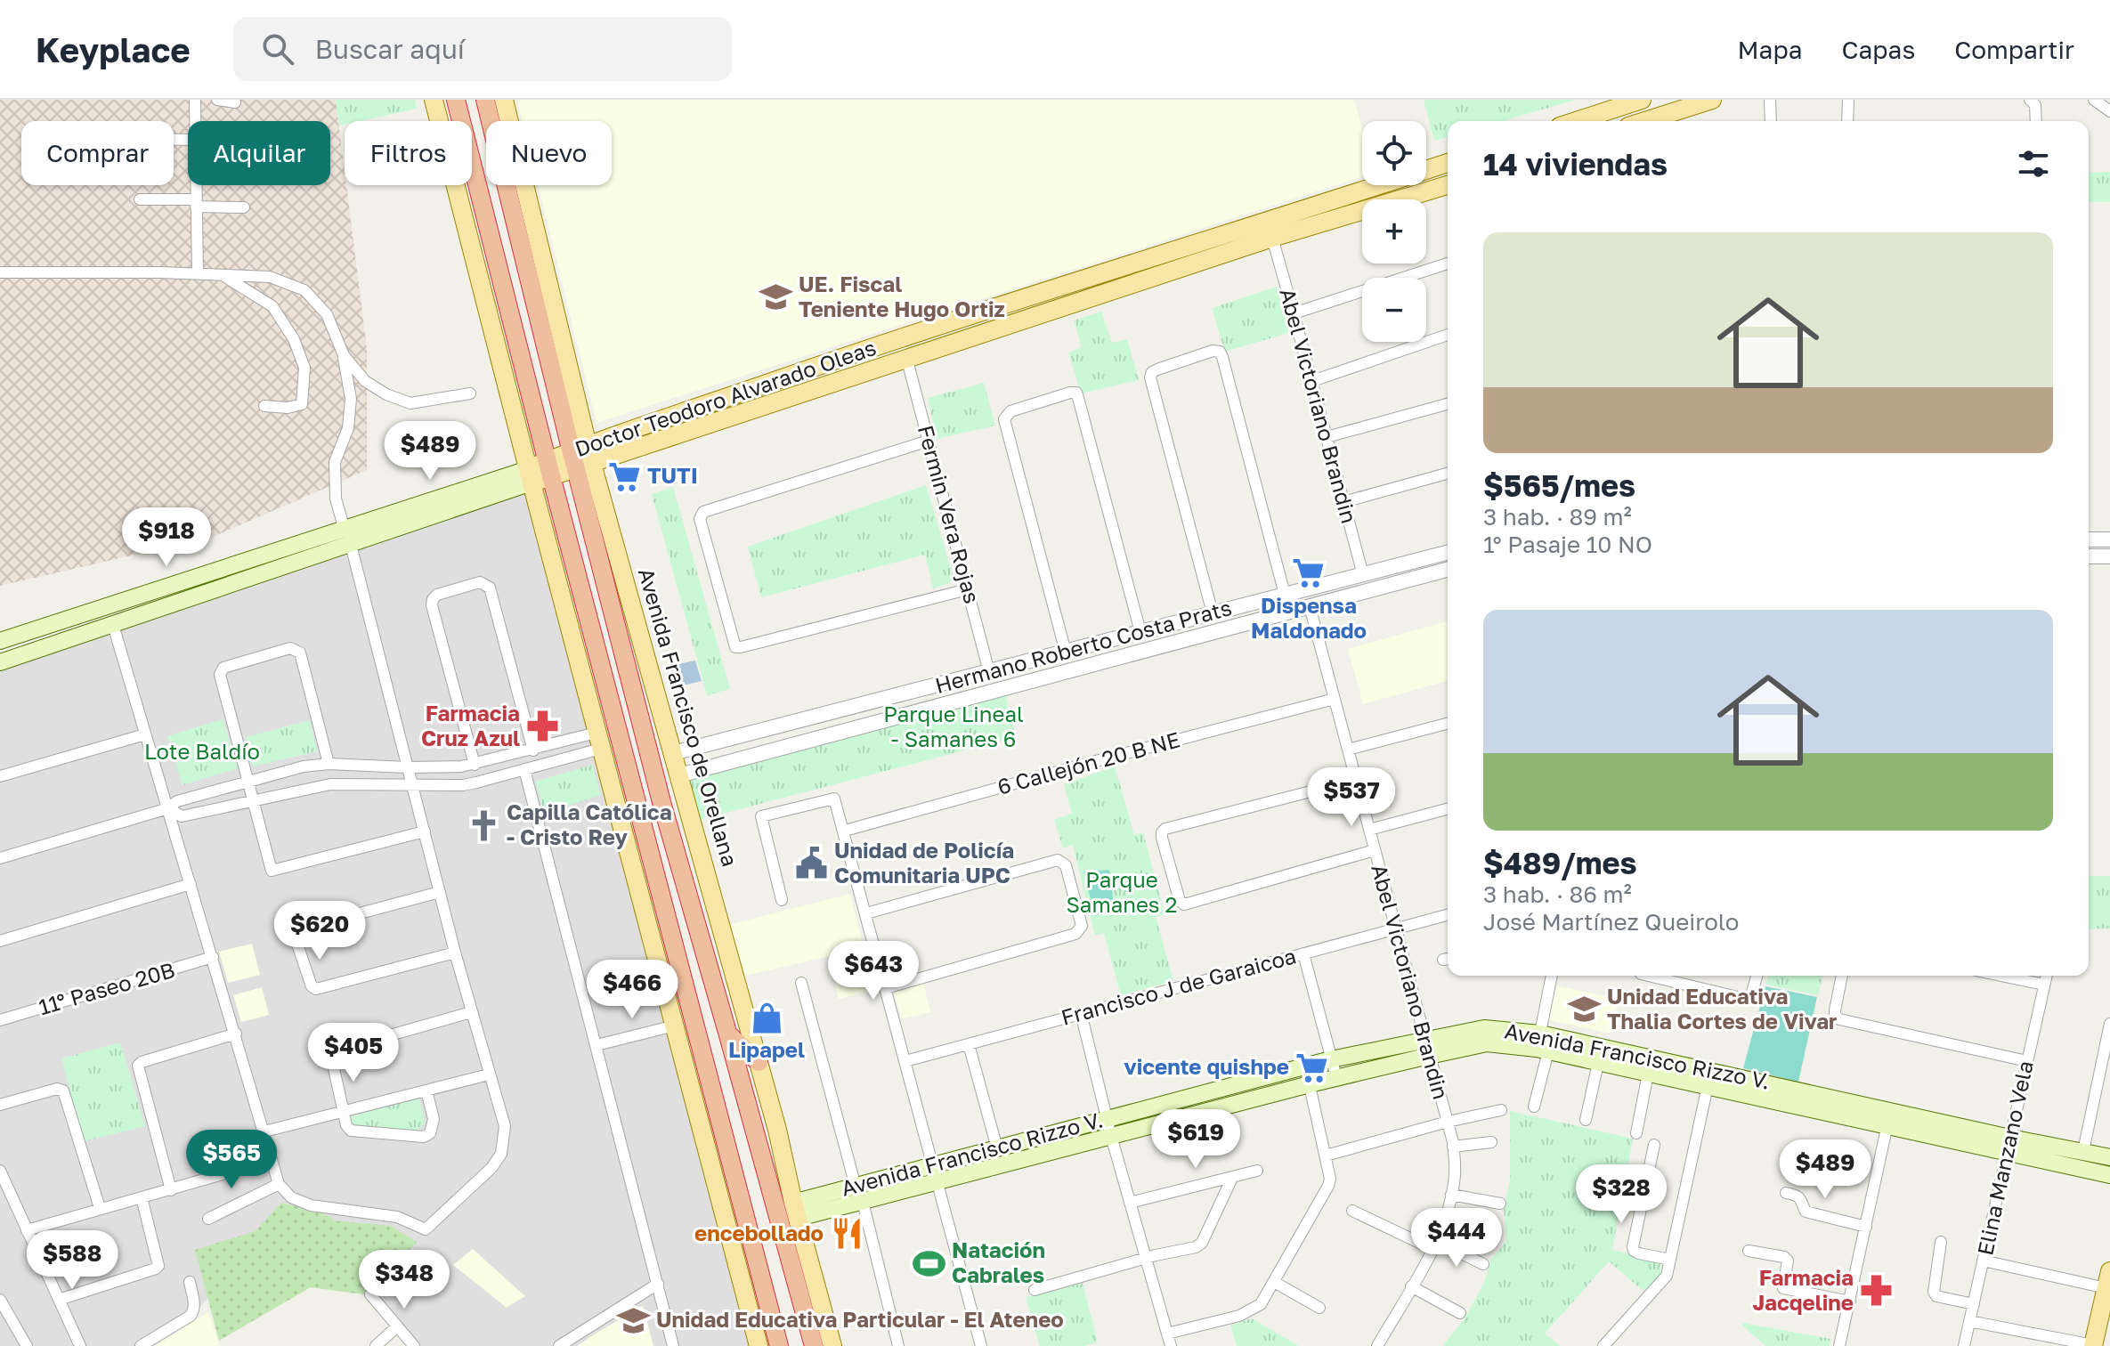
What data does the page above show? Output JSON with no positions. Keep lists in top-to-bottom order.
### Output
{
  "streets": {
    "highway": ["Avenida Francisco de Orellana"],
    "main road": ["Doctor Teodoro Alvarado Oleas", "Avenida Francisco Rizzo V."],
    "street": [
      "Abel Victoriano Brandin",
      "Fermin Vera Rojas",
      "Hermano Roberto Costa Prats",
      "6 Callejón 20 B NE",
      "Francisco J de Garaicoa",
      "11° Paseo 20B",
      "Elina Manzano Vela"
    ]
  },
  "crossings": [
    ["Doctor Teodoro Alvarado Oleas", "Abel Victoriano Brandin"],
    ["Doctor Teodoro Alvarado Oleas", "Fermin Vera Rojas"],
    ["Doctor Teodoro Alvarado Oleas", "Avenida Francisco de Orellana"],
    ["Abel Victoriano Brandin", "Hermano Roberto Costa Prats"],
    ["Abel Victoriano Brandin", "6 Callejón 20 B NE"],
    ["Abel Victoriano Brandin", "Francisco J de Garaicoa"],
    ["Abel Victoriano Brandin", "Avenida Francisco Rizzo V."],
    ["Fermin Vera Rojas", "Hermano Roberto Costa Prats"],
    ["Hermano Roberto Costa Prats", "Avenida Francisco de Orellana"],
    ["Avenida Francisco de Orellana", "Avenida Francisco Rizzo V."],
    ["Avenida Francisco Rizzo V.", "Elina Manzano Vela"]
  ],
  "parks": ["Parque Lineal - Samanes 6", "Lote Baldío", "Parque Samanes 2"],
  "places": {
    "school or university": ["UE. Fiscal Teniente Hugo Ortiz", "Unidad Educativa Thalia Cortes de Vivar", "Unidad Educativa Particular - El Ateneo"],
    "supermarket": ["TUTI", "Dispensa Maldonado", "vicente quishpe"],
    "pharmacy": ["Farmacia Cruz Azul", "Farmacia Jacqeline"],
    "church": ["Capilla Católica - Cristo Rey"],
    "public building": ["Unidad de Policía Comunitaria UPC"],
    "shop": ["Lipapel"],
    "restaurant": ["encebollado"],
    "sports": ["Natación Cabrales"]
  },
  "page": {
    "header": "Keyplace",
    "search": "Buscar aquí",
    "nav": ["Mapa", "Capas", "Compartir"],
    "map_buttons": ["+", "−"],
    "chip": [
      "Comprar",
      "Alquilar",
      "Filtros",
      "Nuevo"
    ],
    "heading": "14 viviendas",
    "list": [
      {
        "name": "$565/mes",
        "note": "3 hab. · 89 m² · 1° Pasaje 10 NO"
      },
      {
        "name": "$489/mes",
        "note": "3 hab. · 86 m² · José Martínez Queirolo"
      }
    ],
    "price": [
      "$489",
      "$918",
      "$537",
      "$620",
      "$643",
      "$466",
      "$405",
      "$619",
      "$565",
      "$489",
      "$328",
      "$444",
      "$588",
      "$348"
    ]
  }
}
